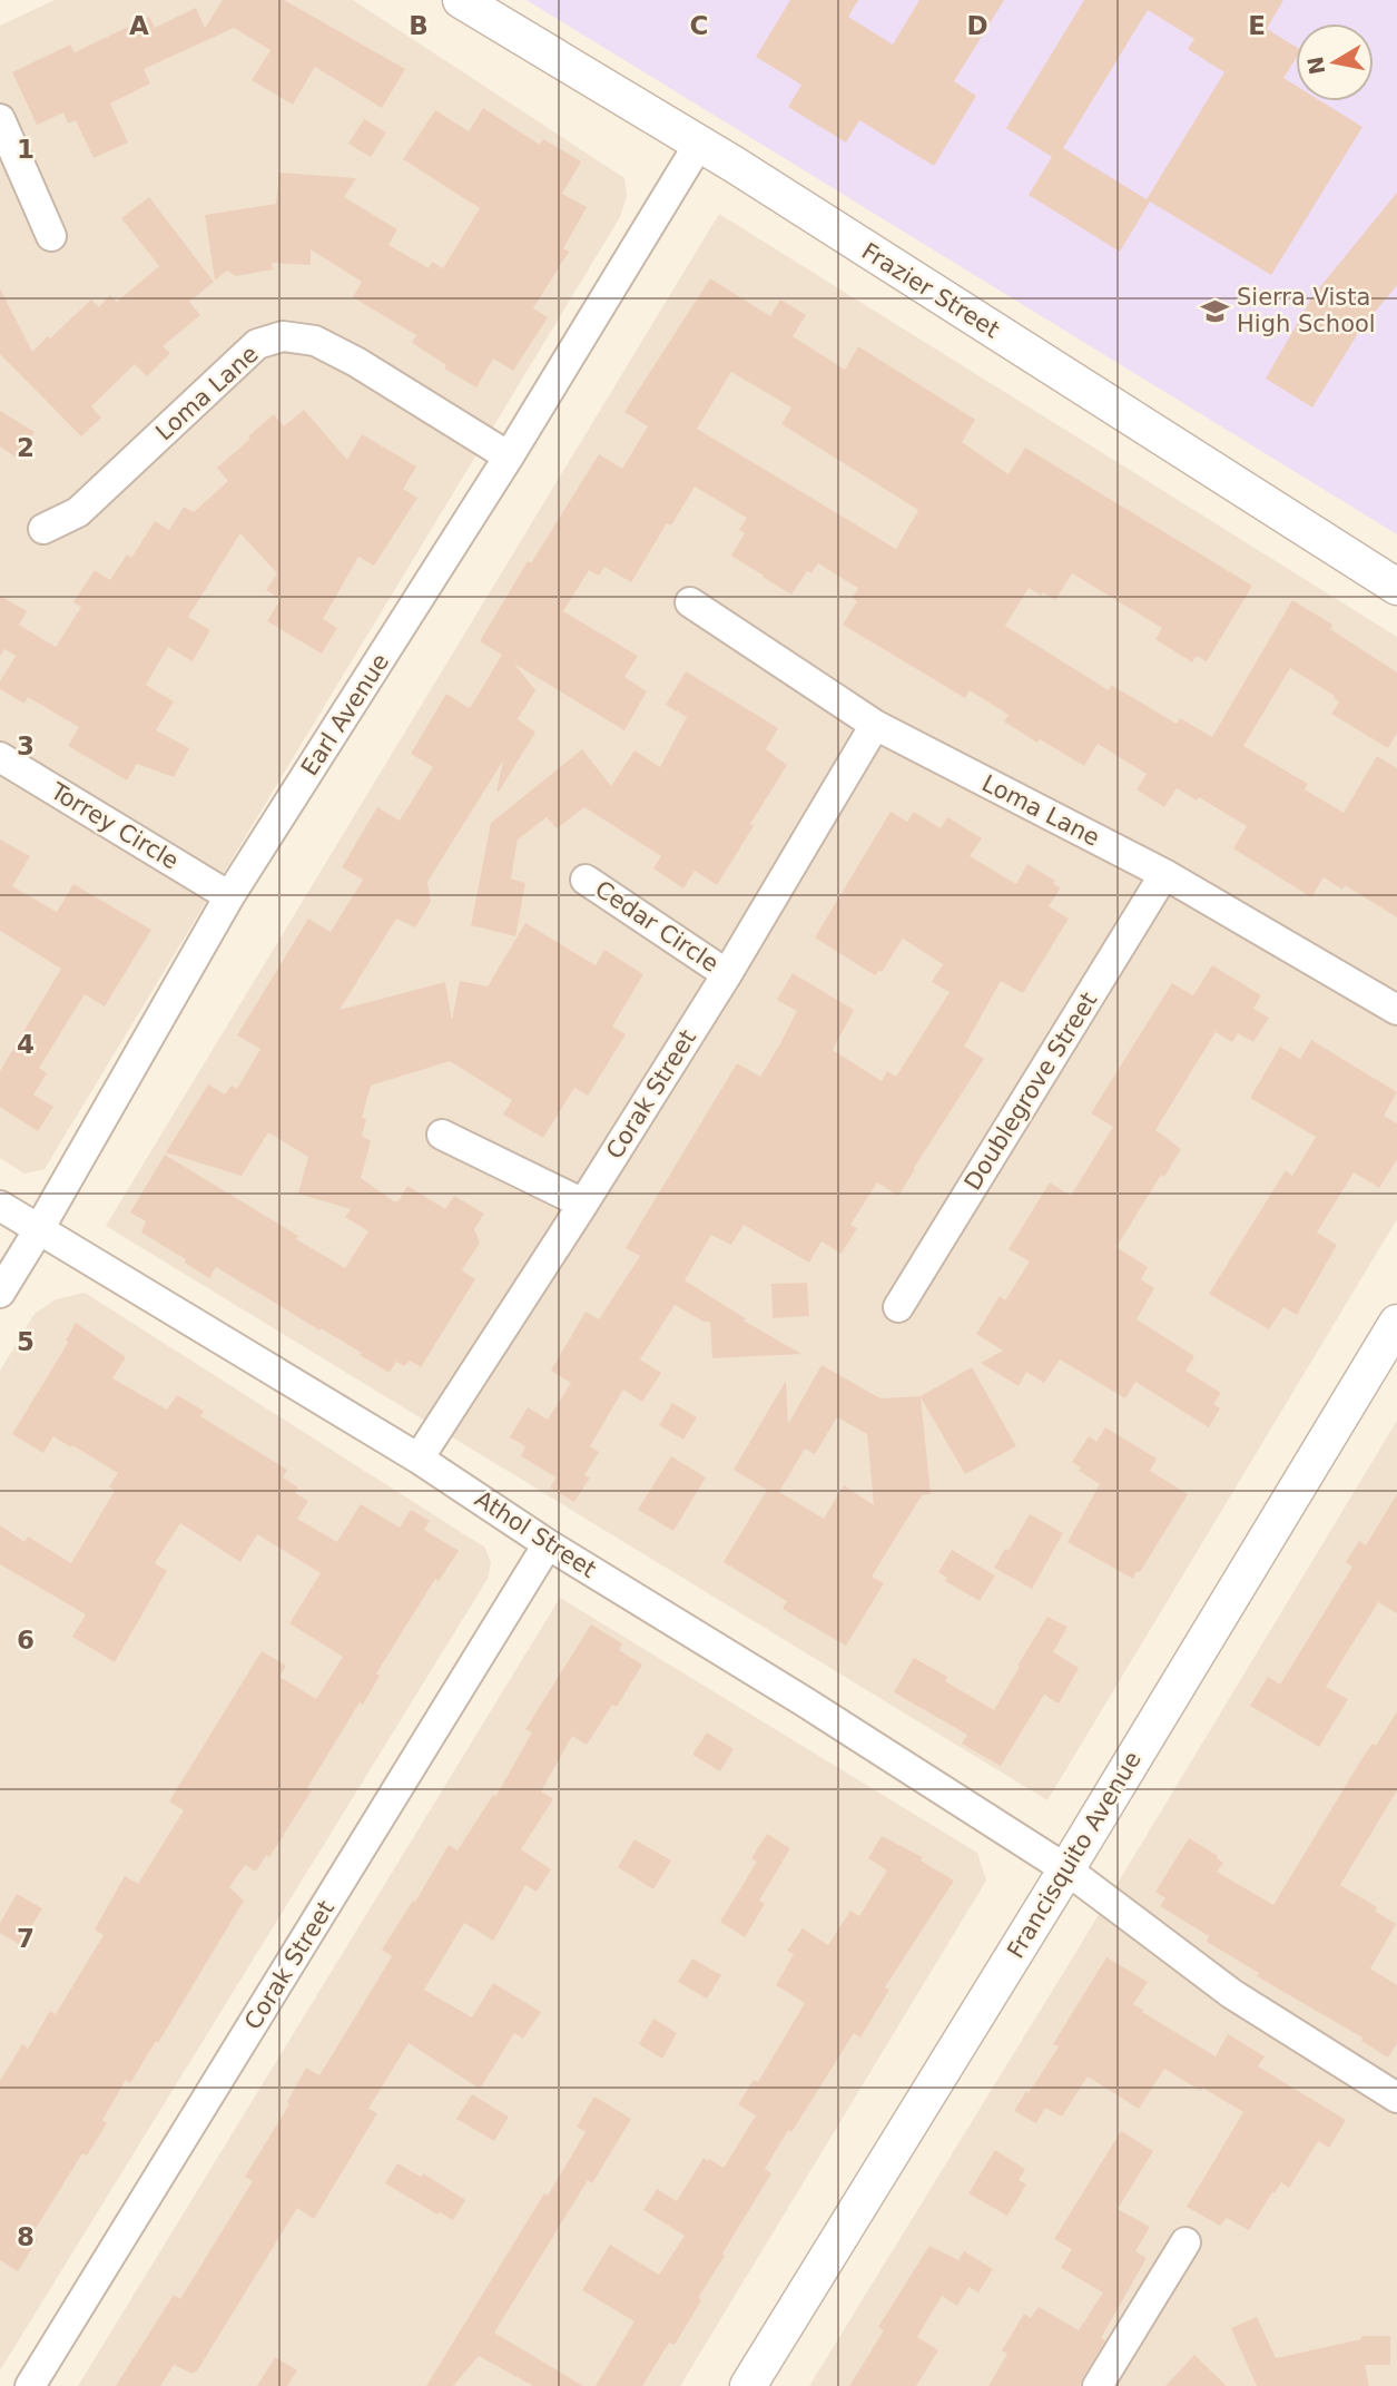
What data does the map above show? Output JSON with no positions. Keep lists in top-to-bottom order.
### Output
{
  "streets": {
    "street": [
      "Frazier Street",
      "Loma Lane",
      "Earl Avenue",
      "Torrey Circle",
      "Cedar Circle",
      "Doublegrove Street",
      "Corak Street",
      "Athol Street",
      "Francisquito Avenue"
    ]
  },
  "crossings": [
    ["Frazier Street", "Earl Avenue"],
    ["Loma Lane", "Earl Avenue"],
    ["Loma Lane", "Doublegrove Street"],
    ["Loma Lane", "Corak Street"],
    ["Earl Avenue", "Torrey Circle"],
    ["Earl Avenue", "Athol Street"],
    ["Cedar Circle", "Corak Street"],
    ["Corak Street", "Athol Street"],
    ["Athol Street", "Francisquito Avenue"]
  ],
  "places": {
    "school or university": ["Sierra Vista High School"]
  },
  "north": "left",
  "grid": {
    "columns": [
      "A",
      "B",
      "C",
      "D",
      "E"
    ],
    "rows": [
      "1",
      "2",
      "3",
      "4",
      "5",
      "6",
      "7",
      "8"
    ]
  }
}
